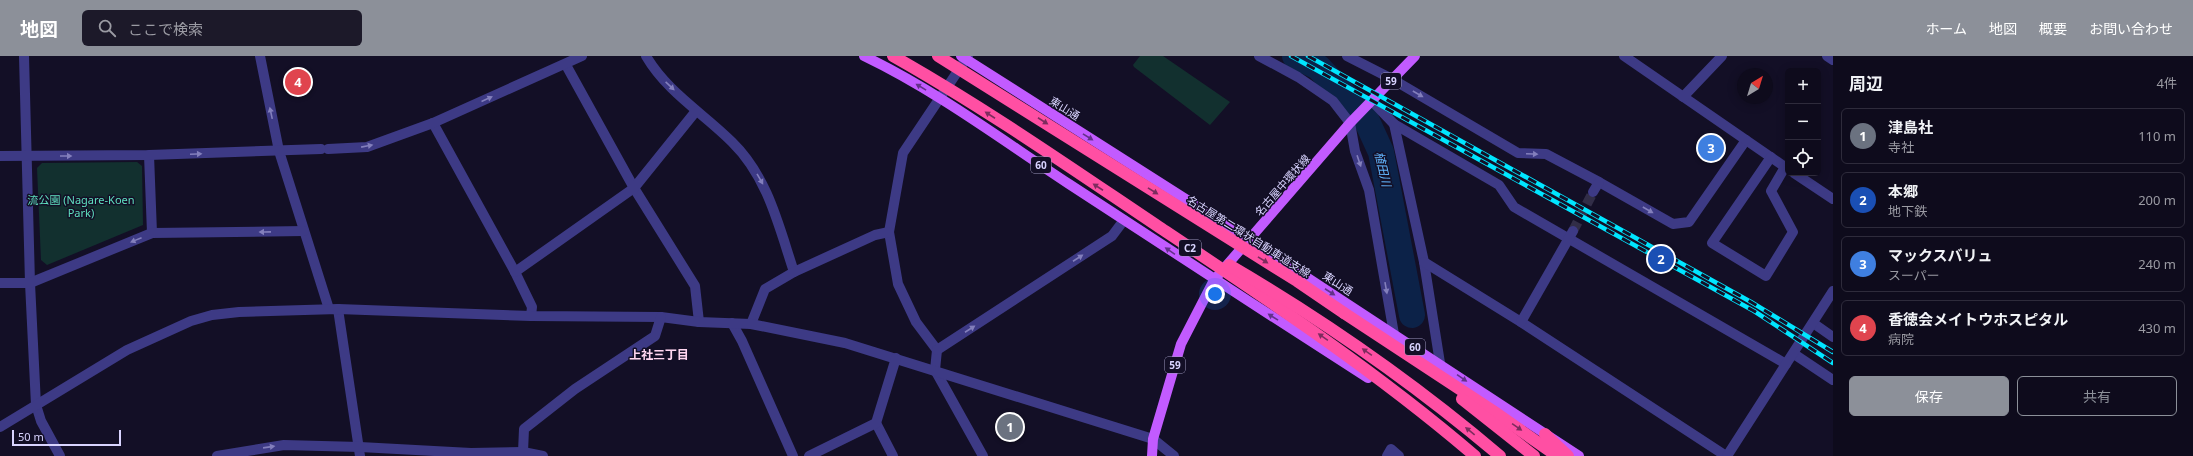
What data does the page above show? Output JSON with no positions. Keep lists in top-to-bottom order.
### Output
{
  "streets": {
    "highway": ["名古屋第二環状自動車道支線", "C2"],
    "main road": [
      "59",
      "東山通",
      "60",
      "名古屋中環状線"
    ]
  },
  "crossings": [
    ["東山通", "名古屋中環状線"],
    ["60", "名古屋中環状線"]
  ],
  "districts": ["上社三丁目"],
  "water": ["植田川"],
  "parks": ["流公園 (Nagare-Koen Park)"],
  "scale_bar": "50 m",
  "north": "top right",
  "page": {
    "header": "地図",
    "search": "ここで検索",
    "nav": [
      "ホーム",
      "地図",
      "概要",
      "お問い合わせ"
    ],
    "heading": ["周辺", "4件"],
    "pins": [
      "4",
      "3",
      "2",
      "1"
    ],
    "map_buttons": ["+", "−"],
    "list": [
      {
        "mark": "1",
        "name": "津島社",
        "note": "寺社",
        "value": "110 m"
      },
      {
        "mark": "2",
        "name": "本郷",
        "note": "地下鉄",
        "value": "200 m"
      },
      {
        "mark": "3",
        "name": "マックスバリュ",
        "note": "スーパー",
        "value": "240 m"
      },
      {
        "mark": "4",
        "name": "香徳会メイトウホスピタル",
        "note": "病院",
        "value": "430 m"
      }
    ],
    "buttons": ["保存", "共有"],
    "scale": "50 m"
  }
}
